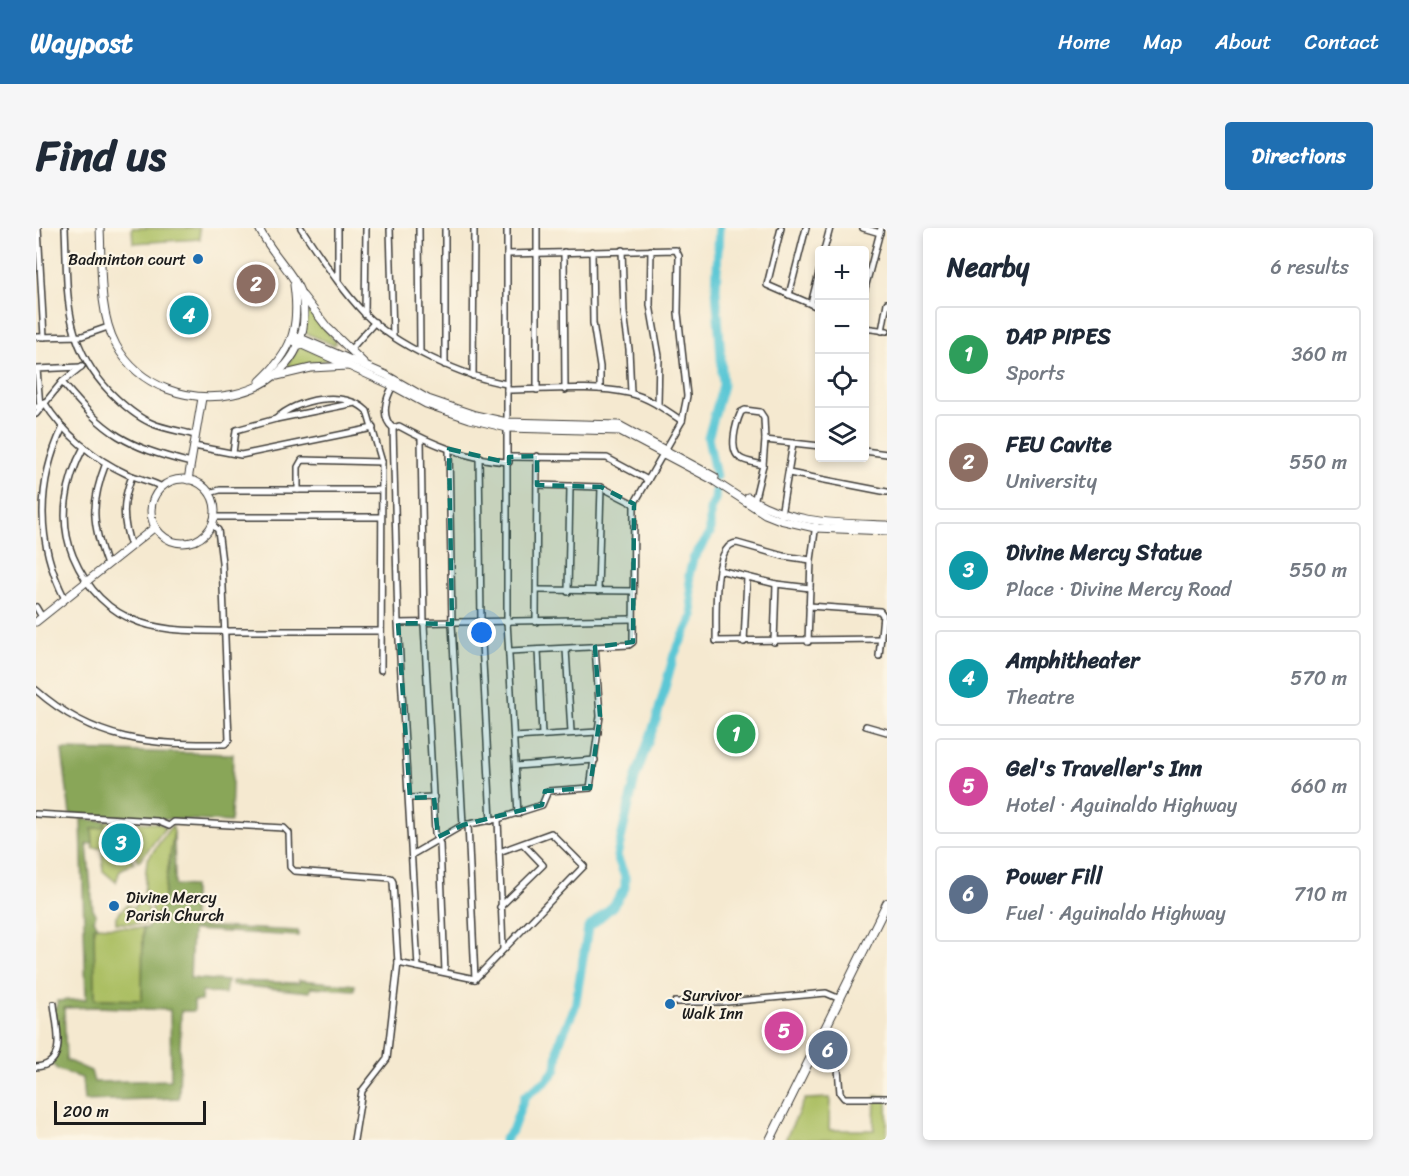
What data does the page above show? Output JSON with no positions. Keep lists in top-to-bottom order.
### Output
{
  "places": ["Badminton court", "Divine Mercy Parish Church", "Survivor Walk Inn"],
  "scale_bar": "200 m",
  "page": {
    "header": "Waypost",
    "nav": [
      "Home",
      "Map",
      "About",
      "Contact"
    ],
    "title": "Find us",
    "buttons": "Directions",
    "heading": ["Nearby", "6 results"],
    "map_buttons": ["+", "−"],
    "pins": [
      "2",
      "4",
      "1",
      "3",
      "5",
      "6"
    ],
    "list": [
      {
        "mark": "1",
        "name": "DAP PIPES",
        "note": "Sports",
        "value": "360 m"
      },
      {
        "mark": "2",
        "name": "FEU Cavite",
        "note": "University",
        "value": "550 m"
      },
      {
        "mark": "3",
        "name": "Divine Mercy Statue",
        "note": "Place · Divine Mercy Road",
        "value": "550 m"
      },
      {
        "mark": "4",
        "name": "Amphitheater",
        "note": "Theatre",
        "value": "570 m"
      },
      {
        "mark": "5",
        "name": "Gel's Traveller's Inn",
        "note": "Hotel · Aguinaldo Highway",
        "value": "660 m"
      },
      {
        "mark": "6",
        "name": "Power Fill",
        "note": "Fuel · Aguinaldo Highway",
        "value": "710 m"
      }
    ],
    "scale": "200 m"
  }
}
